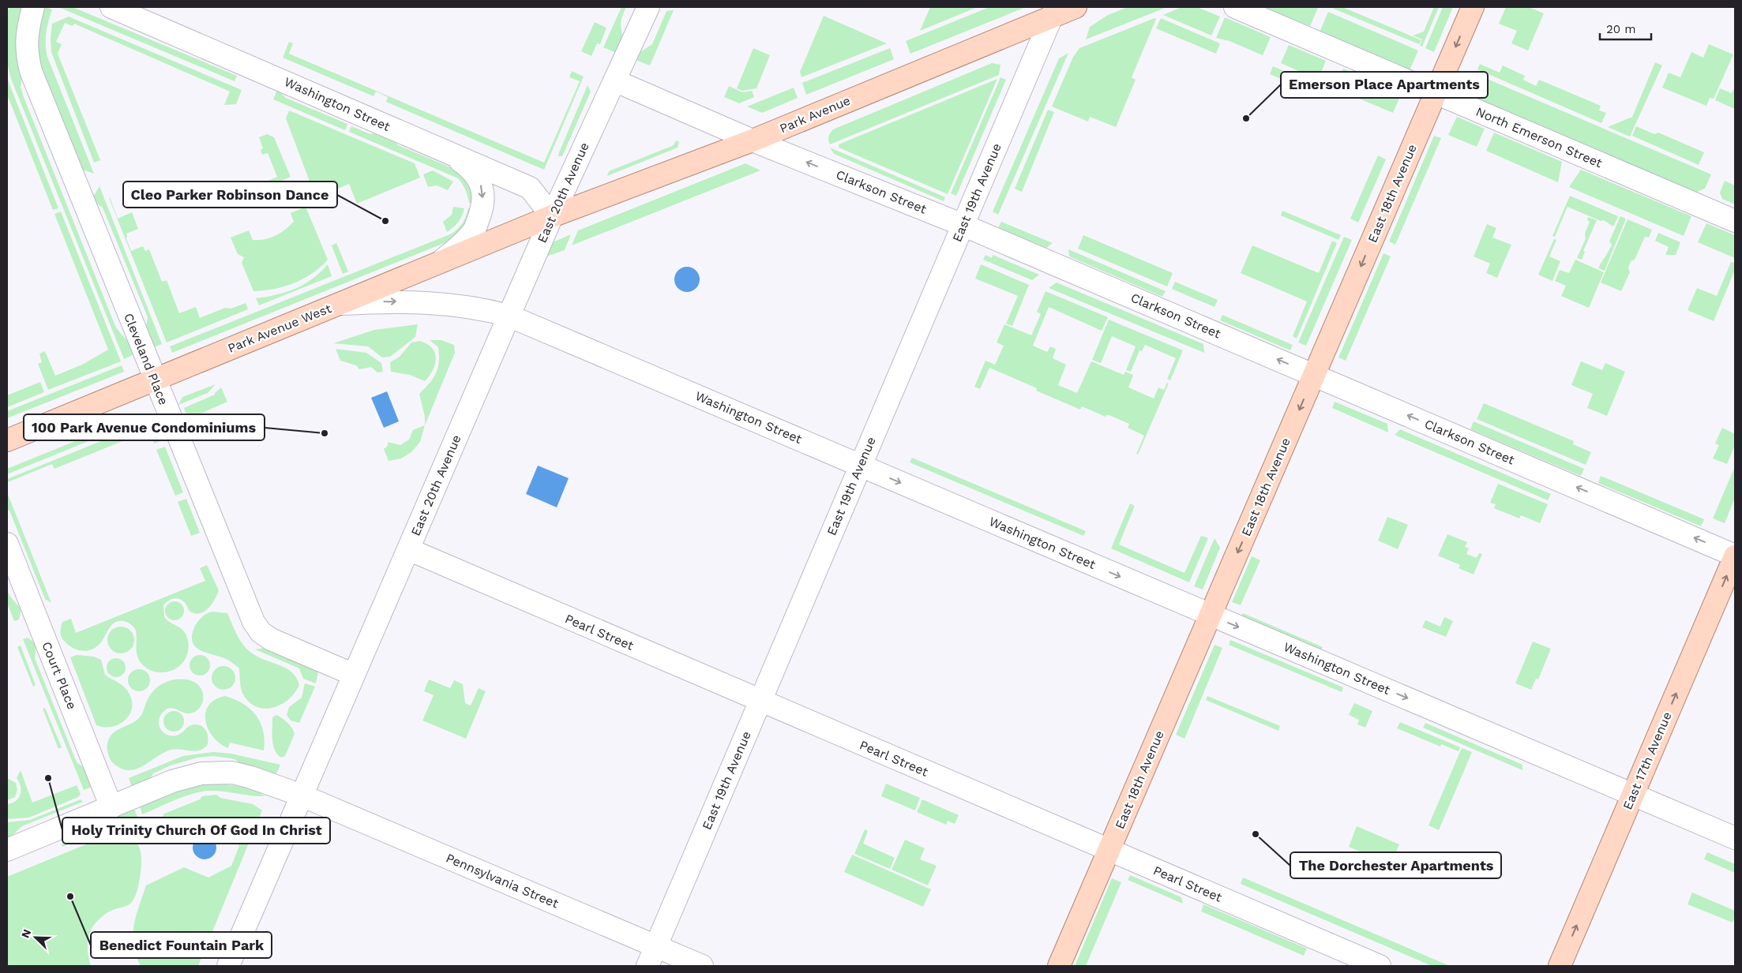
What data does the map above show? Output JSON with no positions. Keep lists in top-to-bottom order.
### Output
{
  "streets": {
    "main road": [
      "Park Avenue",
      "East 18th Avenue",
      "Park Avenue West",
      "East 17th Avenue"
    ],
    "street": [
      "Washington Street",
      "North Emerson Street",
      "Clarkson Street",
      "East 20th Avenue",
      "East 19th Avenue",
      "Cleveland Place",
      "Pearl Street",
      "Court Place",
      "Pennsylvania Street"
    ]
  },
  "crossings": [
    ["Washington Street", "Park Avenue"],
    ["Washington Street", "East 20th Avenue"],
    ["Washington Street", "East 19th Avenue"],
    ["Washington Street", "East 18th Avenue"],
    ["Washington Street", "Park Avenue West"],
    ["Washington Street", "East 17th Avenue"],
    ["Park Avenue", "Clarkson Street"],
    ["Park Avenue", "East 20th Avenue"],
    ["Park Avenue", "East 19th Avenue"],
    ["Park Avenue", "Park Avenue West"],
    ["North Emerson Street", "East 18th Avenue"],
    ["Clarkson Street", "East 20th Avenue"],
    ["Clarkson Street", "East 19th Avenue"],
    ["Clarkson Street", "East 18th Avenue"],
    ["Clarkson Street", "East 17th Avenue"],
    ["East 20th Avenue", "Park Avenue West"],
    ["East 20th Avenue", "Cleveland Place"],
    ["East 20th Avenue", "Pearl Street"],
    ["East 20th Avenue", "Pennsylvania Street"],
    ["East 19th Avenue", "Pearl Street"],
    ["East 19th Avenue", "Pennsylvania Street"],
    ["East 18th Avenue", "Pearl Street"],
    ["Park Avenue West", "Cleveland Place"],
    ["Court Place", "Pennsylvania Street"]
  ],
  "one_way": [
    "Washington Street",
    "Clarkson Street",
    "East 18th Avenue",
    "East 17th Avenue"
  ],
  "places": [
    "Emerson Place Apartments",
    "Cleo Parker Robinson Dance",
    "100 Park Avenue Condominiums",
    "Holy Trinity Church Of God In Christ",
    "The Dorchester Apartments",
    "Benedict Fountain Park"
  ],
  "scale_bar": "20 m",
  "north": "top left"
}
